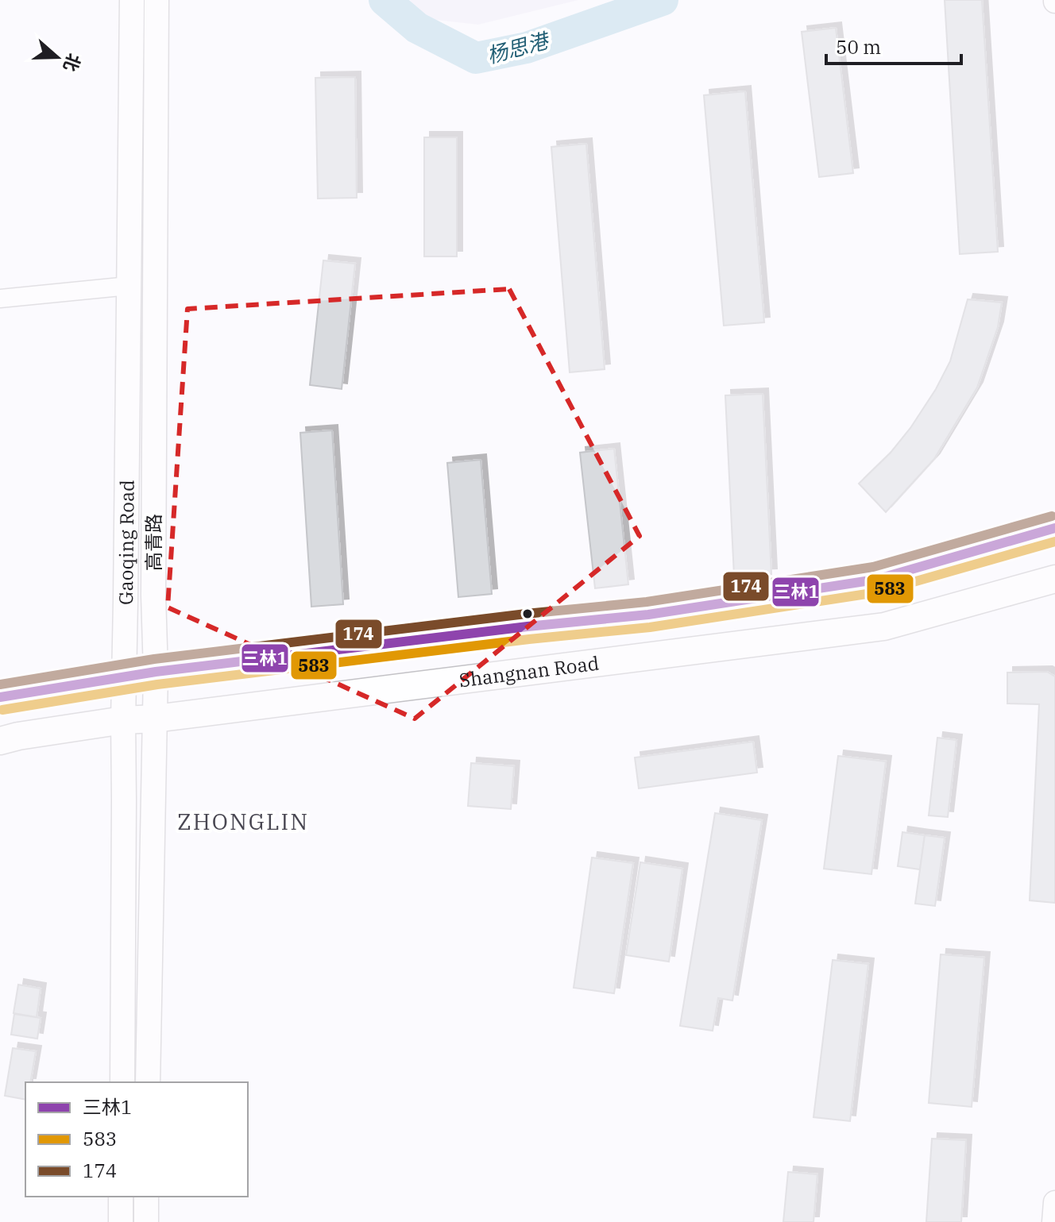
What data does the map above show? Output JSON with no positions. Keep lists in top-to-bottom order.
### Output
{
  "streets": {
    "main road": ["Gaoqing Road", "高青路", "Shangnan Road"]
  },
  "crossings": [
    ["Gaoqing Road", "Shangnan Road"],
    ["高青路", "Shangnan Road"]
  ],
  "districts": ["ZHONGLIN"],
  "water": ["杨思港"],
  "lines": ["transit line 174", "transit line 三林1", "transit line 583"],
  "legend": ["三林1", "583", "174"],
  "scale_bar": "50 m",
  "north": "right"
}
